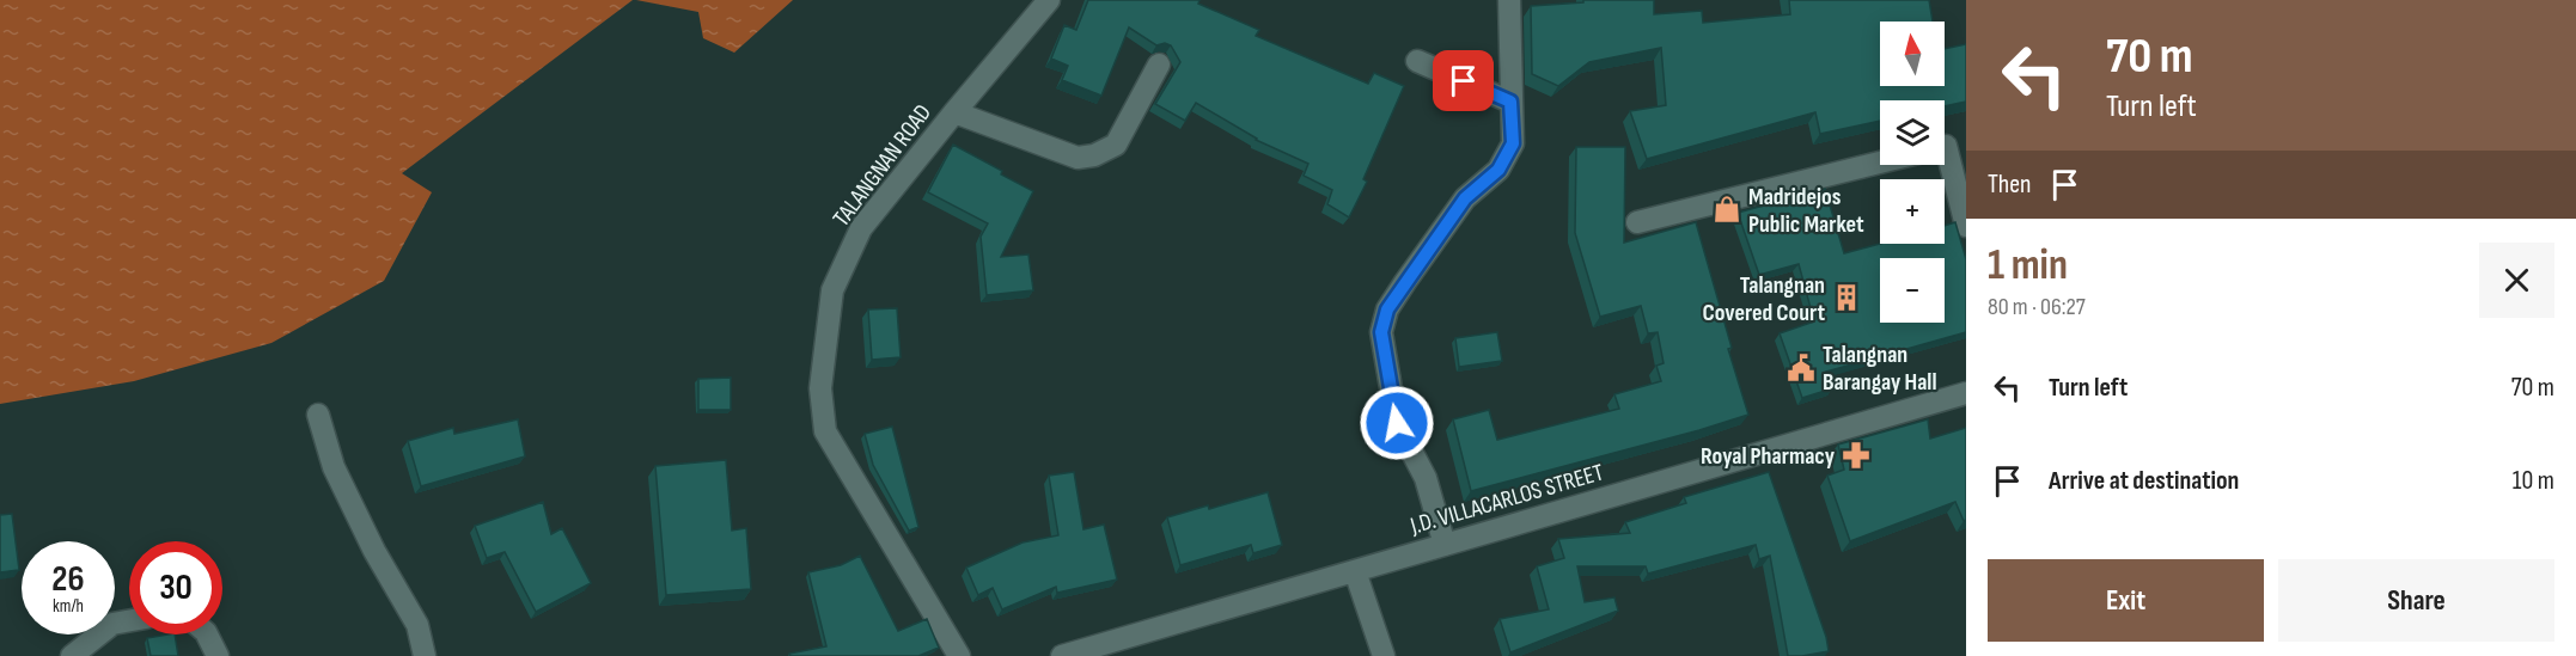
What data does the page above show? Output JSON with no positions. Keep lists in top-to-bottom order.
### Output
{
  "streets": {
    "street": ["TALANGNAN ROAD", "J.D. VILLACARLOS STREET"]
  },
  "places": {
    "shop": ["Madridejos Public Market"],
    "building": ["Talangnan Covered Court"],
    "public building": ["Talangnan Barangay Hall"],
    "pharmacy": ["Royal Pharmacy"]
  },
  "north": "top",
  "page": {
    "turn": ["70 m", "Turn left"],
    "map_buttons": ["+", "−"],
    "then": "Then",
    "heading": ["1 min", "80 m · 06:27"],
    "list": [
      {
        "name": "Turn left",
        "value": "70 m"
      },
      {
        "name": "Arrive at destination",
        "value": "10 m"
      }
    ],
    "speed": "26 km/h",
    "limit": "30",
    "buttons": ["Exit", "Share"]
  }
}
